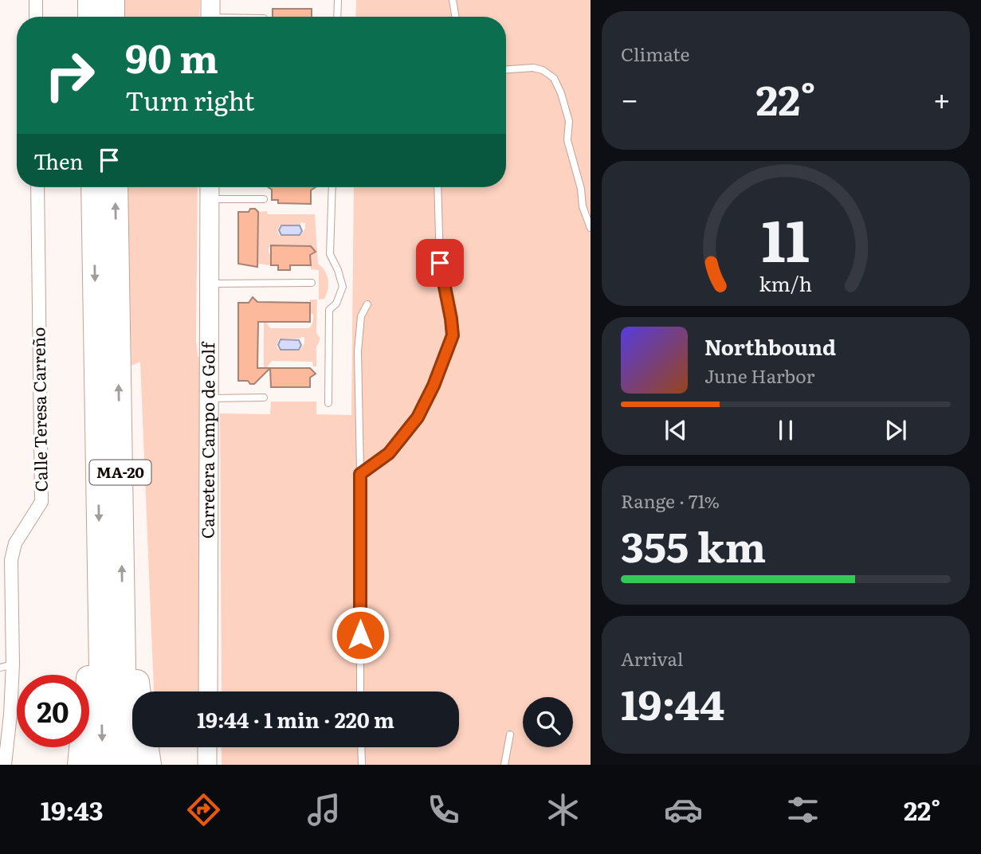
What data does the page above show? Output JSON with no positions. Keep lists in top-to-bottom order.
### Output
{
  "streets": {
    "highway": ["MA-20"],
    "street": ["Calle Teresa Carreño", "Carretera Campo de Golf"]
  },
  "page": {
    "tile": [
      "Climate",
      ["Range · 71%", "355 km"],
      ["Arrival", "19:44"]
    ],
    "turn": ["90 m", "Turn right"],
    "heat": ["−", "22°", "+"],
    "then": "Then",
    "song": ["Northbound", "June Harbor"],
    "limit": "20",
    "trip": "19:44 · 1 min · 220 m",
    "tabs": ["19:43", "22°"],
    "gauge": ["11", "km/h"]
  }
}
